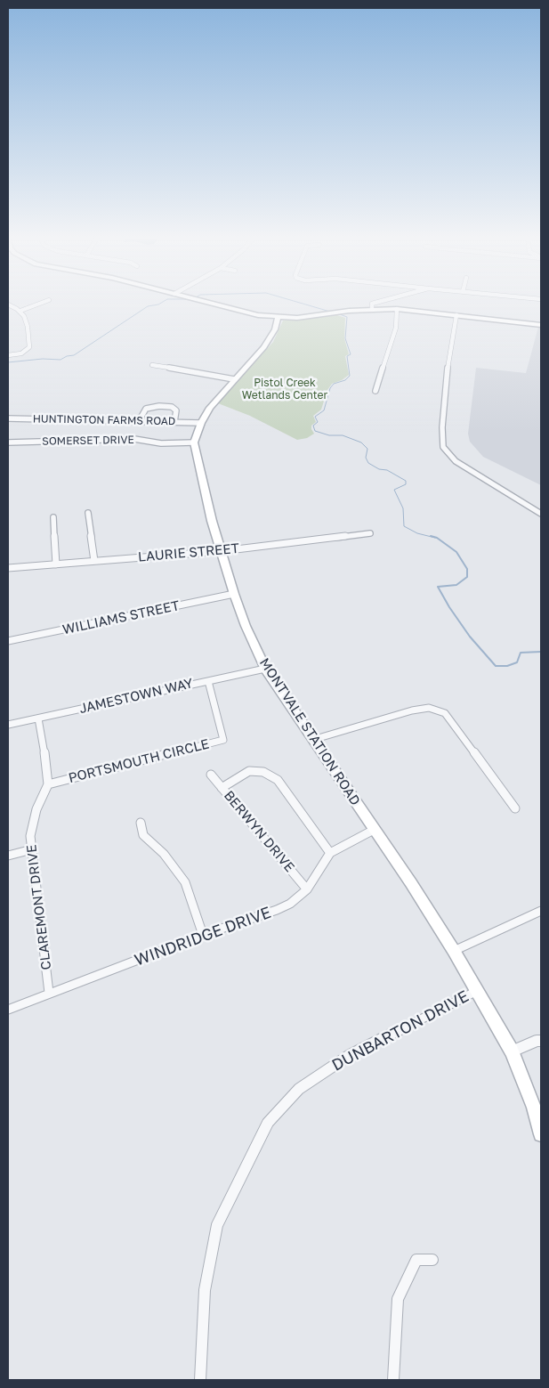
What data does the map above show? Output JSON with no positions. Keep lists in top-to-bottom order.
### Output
{
  "streets": {
    "street": [
      "HUNTINGTON FARMS ROAD",
      "SOMERSET DRIVE",
      "LAURIE STREET",
      "WILLIAMS STREET",
      "JAMESTOWN WAY",
      "MONTVALE STATION ROAD",
      "PORTSMOUTH CIRCLE",
      "BERWYN DRIVE",
      "CLAREMONT DRIVE",
      "WINDRIDGE DRIVE",
      "DUNBARTON DRIVE"
    ]
  },
  "crossings": [
    ["SOMERSET DRIVE", "MONTVALE STATION ROAD"],
    ["LAURIE STREET", "MONTVALE STATION ROAD"],
    ["WILLIAMS STREET", "MONTVALE STATION ROAD"],
    ["JAMESTOWN WAY", "MONTVALE STATION ROAD"],
    ["JAMESTOWN WAY", "PORTSMOUTH CIRCLE"],
    ["MONTVALE STATION ROAD", "WINDRIDGE DRIVE"],
    ["MONTVALE STATION ROAD", "DUNBARTON DRIVE"],
    ["PORTSMOUTH CIRCLE", "CLAREMONT DRIVE"],
    ["BERWYN DRIVE", "WINDRIDGE DRIVE"],
    ["CLAREMONT DRIVE", "WINDRIDGE DRIVE"]
  ],
  "parks": ["Pistol Creek Wetlands Center"]
}
